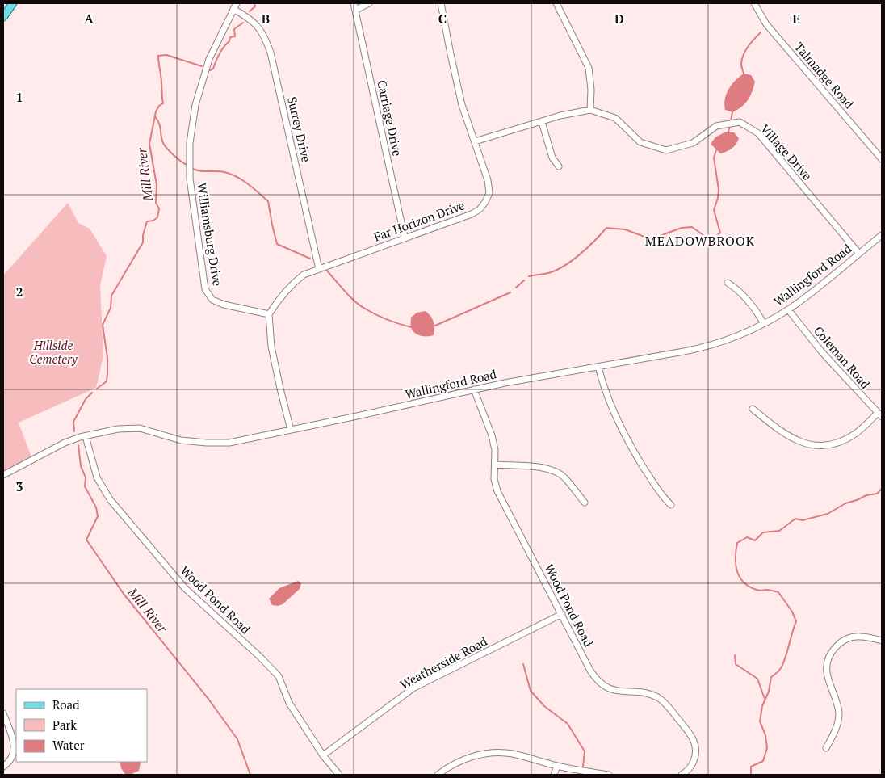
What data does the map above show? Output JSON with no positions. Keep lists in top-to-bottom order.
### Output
{
  "streets": {
    "street": [
      "Talmadge Road",
      "Carriage Drive",
      "Surrey Drive",
      "Village Drive",
      "Far Horizon Drive",
      "Williamsburg Drive",
      "Wallingford Road",
      "Coleman Road",
      "Wood Pond Road",
      "Weatherside Road"
    ]
  },
  "crossings": [
    ["Carriage Drive", "Far Horizon Drive"],
    ["Surrey Drive", "Far Horizon Drive"],
    ["Surrey Drive", "Williamsburg Drive"],
    ["Village Drive", "Far Horizon Drive"],
    ["Village Drive", "Wallingford Road"],
    ["Far Horizon Drive", "Williamsburg Drive"],
    ["Wallingford Road", "Coleman Road"],
    ["Wallingford Road", "Wood Pond Road"],
    ["Wood Pond Road", "Weatherside Road"]
  ],
  "districts": ["MEADOWBROOK"],
  "water": ["Mill River"],
  "parks": ["Hillside Cemetery"],
  "legend": ["Road", "Park", "Water"],
  "grid": {
    "columns": [
      "A",
      "B",
      "C",
      "D",
      "E"
    ],
    "rows": ["1", "2", "3"]
  }
}
